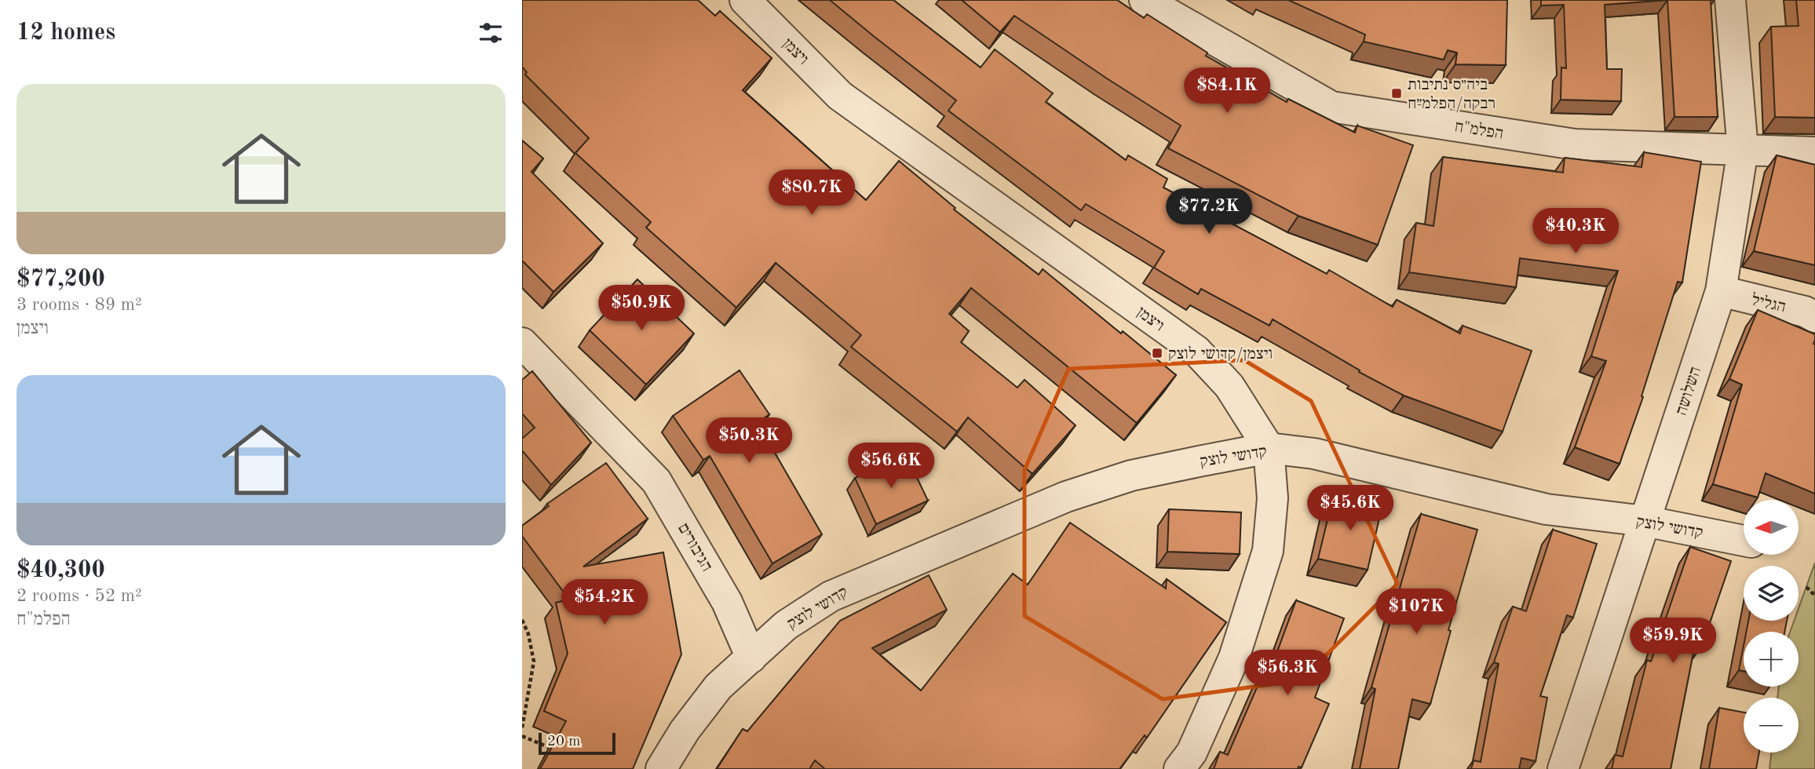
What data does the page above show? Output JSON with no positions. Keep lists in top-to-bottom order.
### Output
{
  "streets": {
    "street": [
      "ויצמן",
      "הפלמ\"ח",
      "הגליל",
      "השלושה",
      "קדושי לוצק",
      "הגיבורים"
    ]
  },
  "crossings": [
    ["ויצמן", "קדושי לוצק"],
    ["הפלמ\"ח", "השלושה"],
    ["הגליל", "השלושה"],
    ["השלושה", "קדושי לוצק"],
    ["קדושי לוצק", "הגיבורים"]
  ],
  "places": {
    "transit": ["ביה״ס נתיבות רבקה/הפלמ״ח", "ויצמן/קדושי לוצק"]
  },
  "scale_bar": "20 m",
  "north": "left",
  "page": {
    "heading": "12 homes",
    "list": [
      {
        "name": "$77,200",
        "note": "3 rooms · 89 m² · ויצמן"
      },
      {
        "name": "$40,300",
        "note": "2 rooms · 52 m² · הפלמ\"ח"
      }
    ],
    "price": [
      "$84.1K",
      "$80.7K",
      "$77.2K",
      "$40.3K",
      "$50.9K",
      "$50.3K",
      "$56.6K",
      "$45.6K",
      "$54.2K",
      "$107K",
      "$59.9K",
      "$56.3K"
    ],
    "map_buttons": ["+", "−"],
    "scale": "20 m"
  }
}
